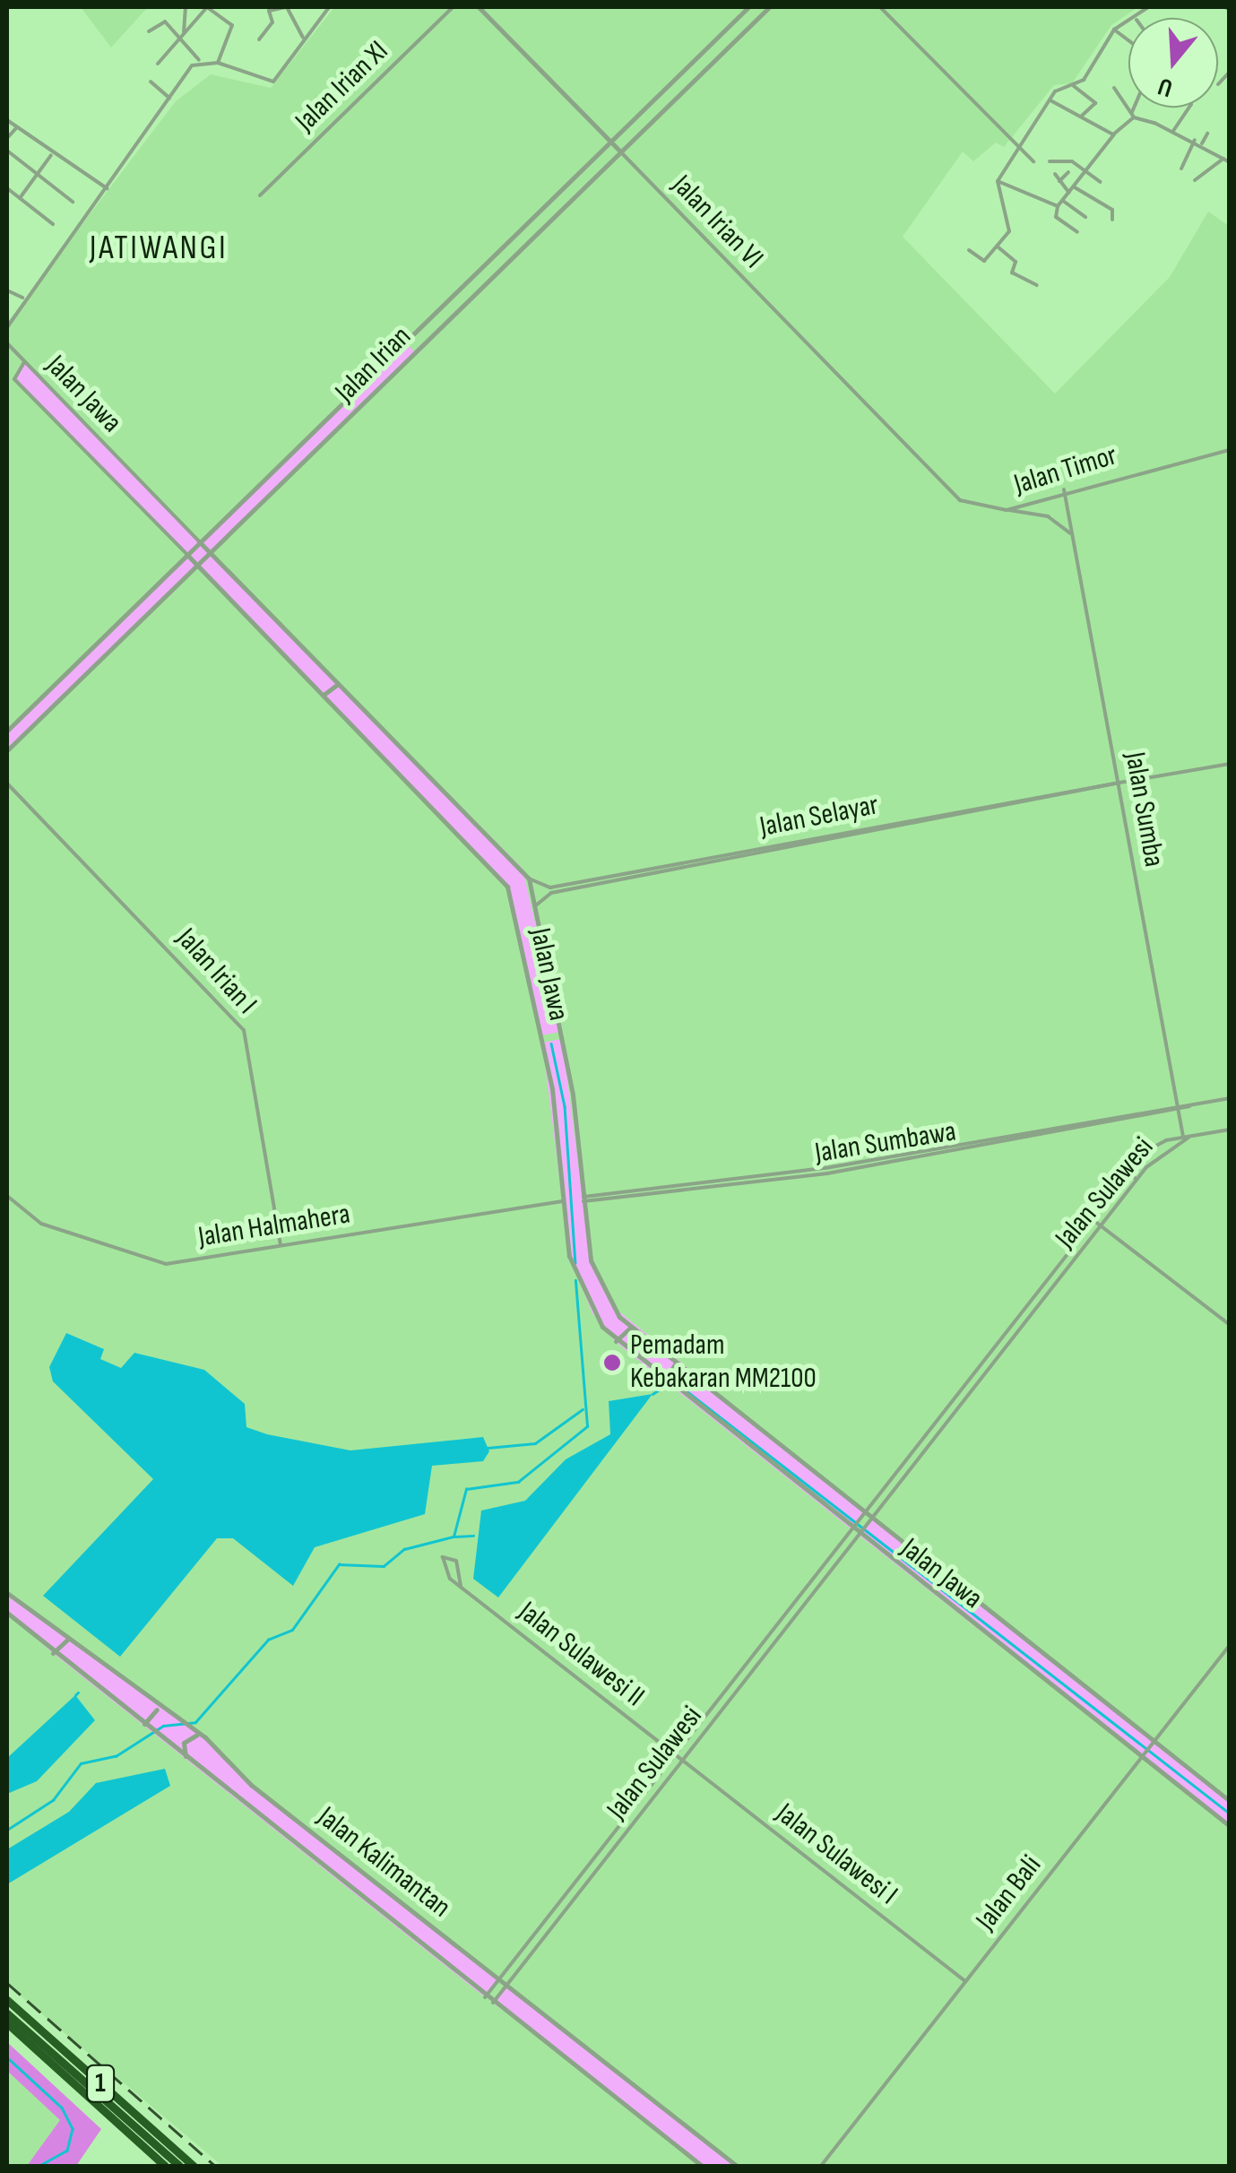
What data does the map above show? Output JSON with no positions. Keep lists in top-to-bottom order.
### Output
{
  "streets": {
    "highway": ["1"],
    "street": [
      "Jalan Irian XI",
      "Jalan Irian VI",
      "Jalan Irian",
      "Jalan Jawa",
      "Jalan Timor",
      "Jalan Sumba",
      "Jalan Selayar",
      "Jalan Irian I",
      "Jalan Sumbawa",
      "Jalan Sulawesi",
      "Jalan Halmahera",
      "Jalan Sulawesi II",
      "Jalan Sulawesi I",
      "Jalan Kalimantan",
      "Jalan Bali"
    ]
  },
  "crossings": [
    ["Jalan Irian VI", "Jalan Irian"],
    ["Jalan Irian VI", "Jalan Timor"],
    ["Jalan Irian", "Jalan Jawa"],
    ["Jalan Jawa", "Jalan Selayar"],
    ["Jalan Jawa", "Jalan Sumbawa"],
    ["Jalan Jawa", "Jalan Sulawesi"],
    ["Jalan Jawa", "Jalan Halmahera"],
    ["Jalan Jawa", "Jalan Bali"],
    ["Jalan Timor", "Jalan Sumba"],
    ["Jalan Sumba", "Jalan Selayar"],
    ["Jalan Sumba", "Jalan Sumbawa"],
    ["Jalan Sumba", "Jalan Sulawesi"],
    ["Jalan Irian I", "Jalan Halmahera"],
    ["Jalan Sulawesi", "Jalan Sulawesi II"],
    ["Jalan Sulawesi", "Jalan Sulawesi I"],
    ["Jalan Sulawesi", "Jalan Kalimantan"],
    ["Jalan Sulawesi II", "Jalan Sulawesi I"],
    ["Jalan Sulawesi I", "Jalan Bali"]
  ],
  "districts": ["JATIWANGI"],
  "places": ["Pemadam Kebakaran MM2100"],
  "north": "bottom"
}
